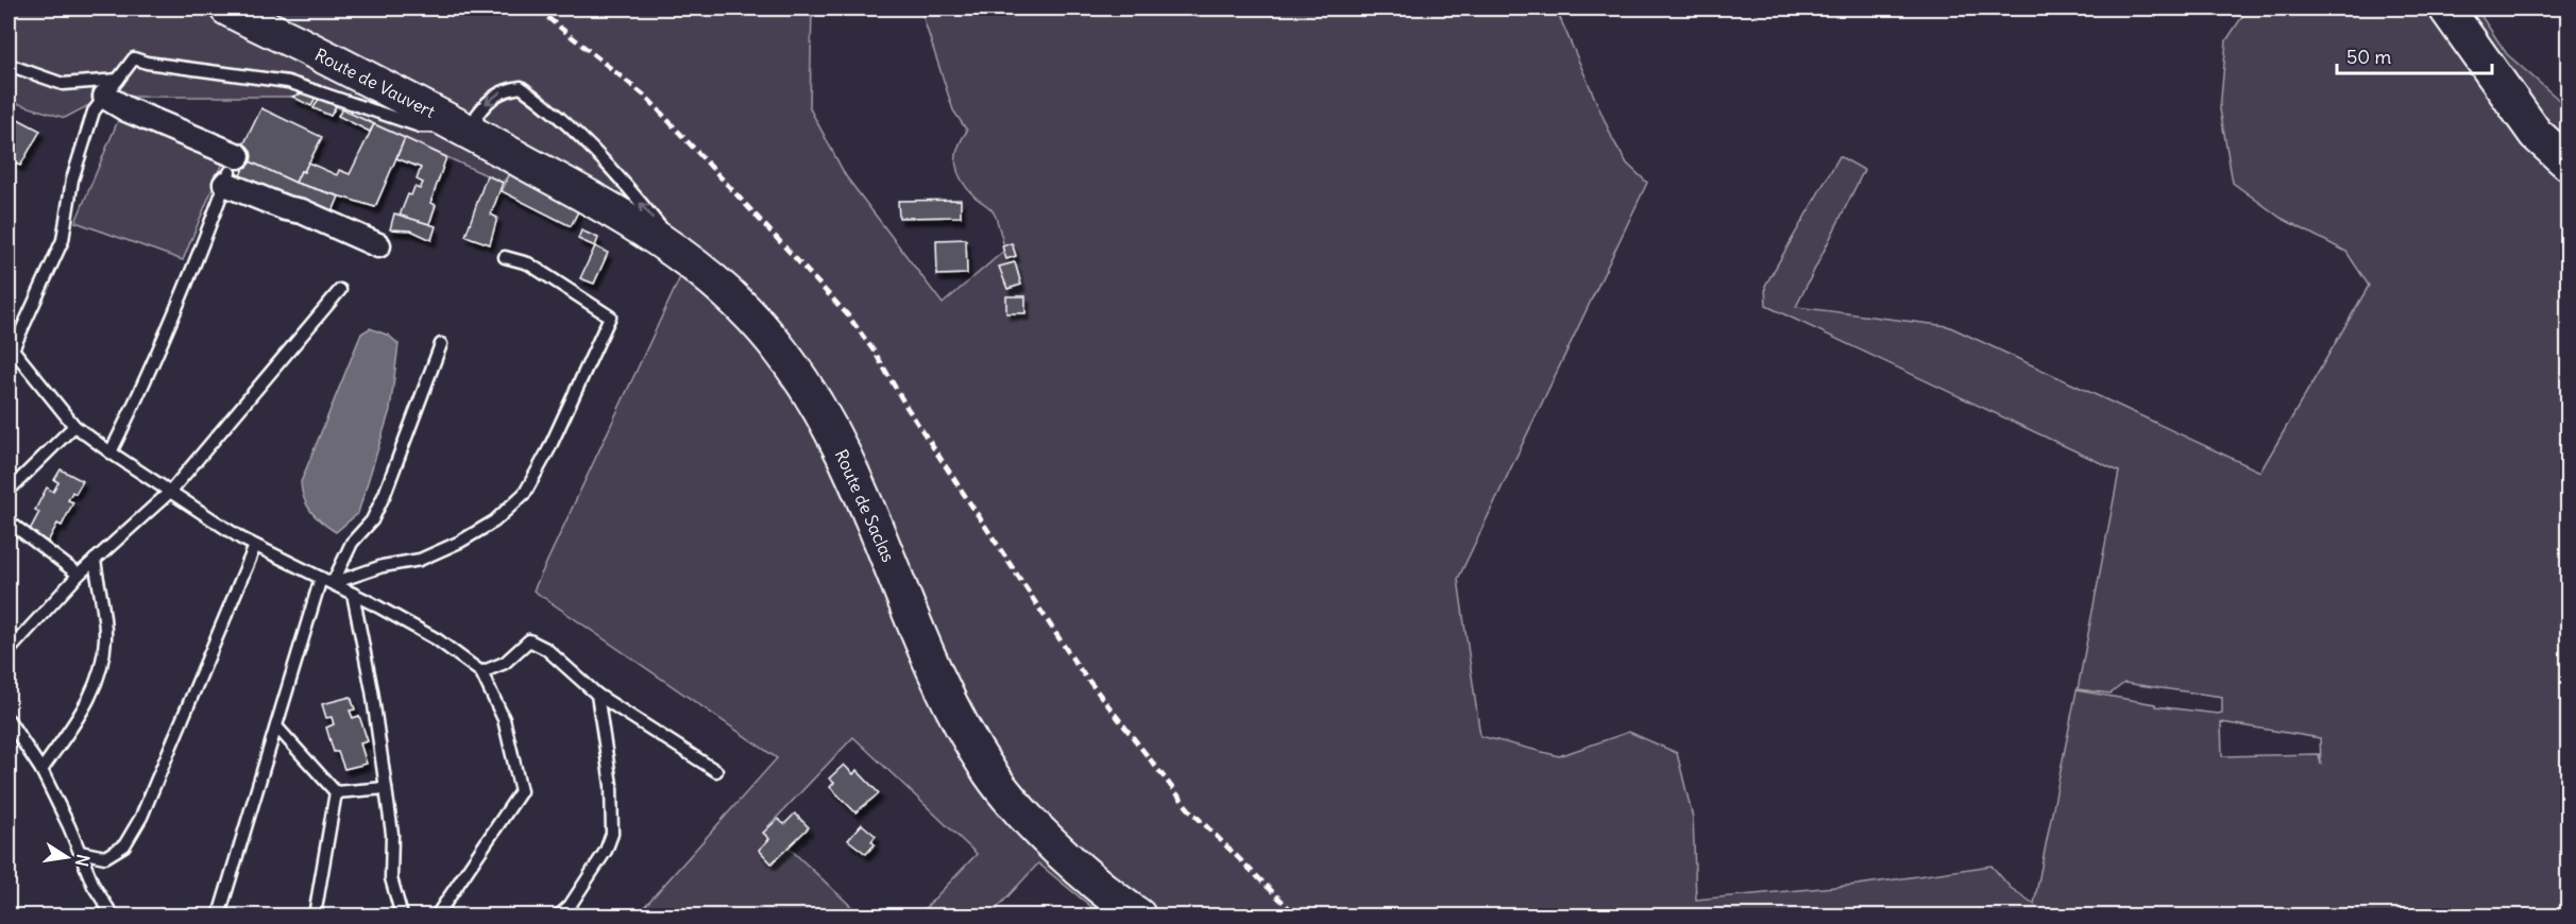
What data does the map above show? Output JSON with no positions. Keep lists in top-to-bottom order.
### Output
{
  "streets": {
    "main road": ["Route de Vauvert", "Route de Saclas"]
  },
  "crossings": [
    ["Route de Vauvert", "Route de Saclas"]
  ],
  "scale_bar": "50 m",
  "north": "right"
}
